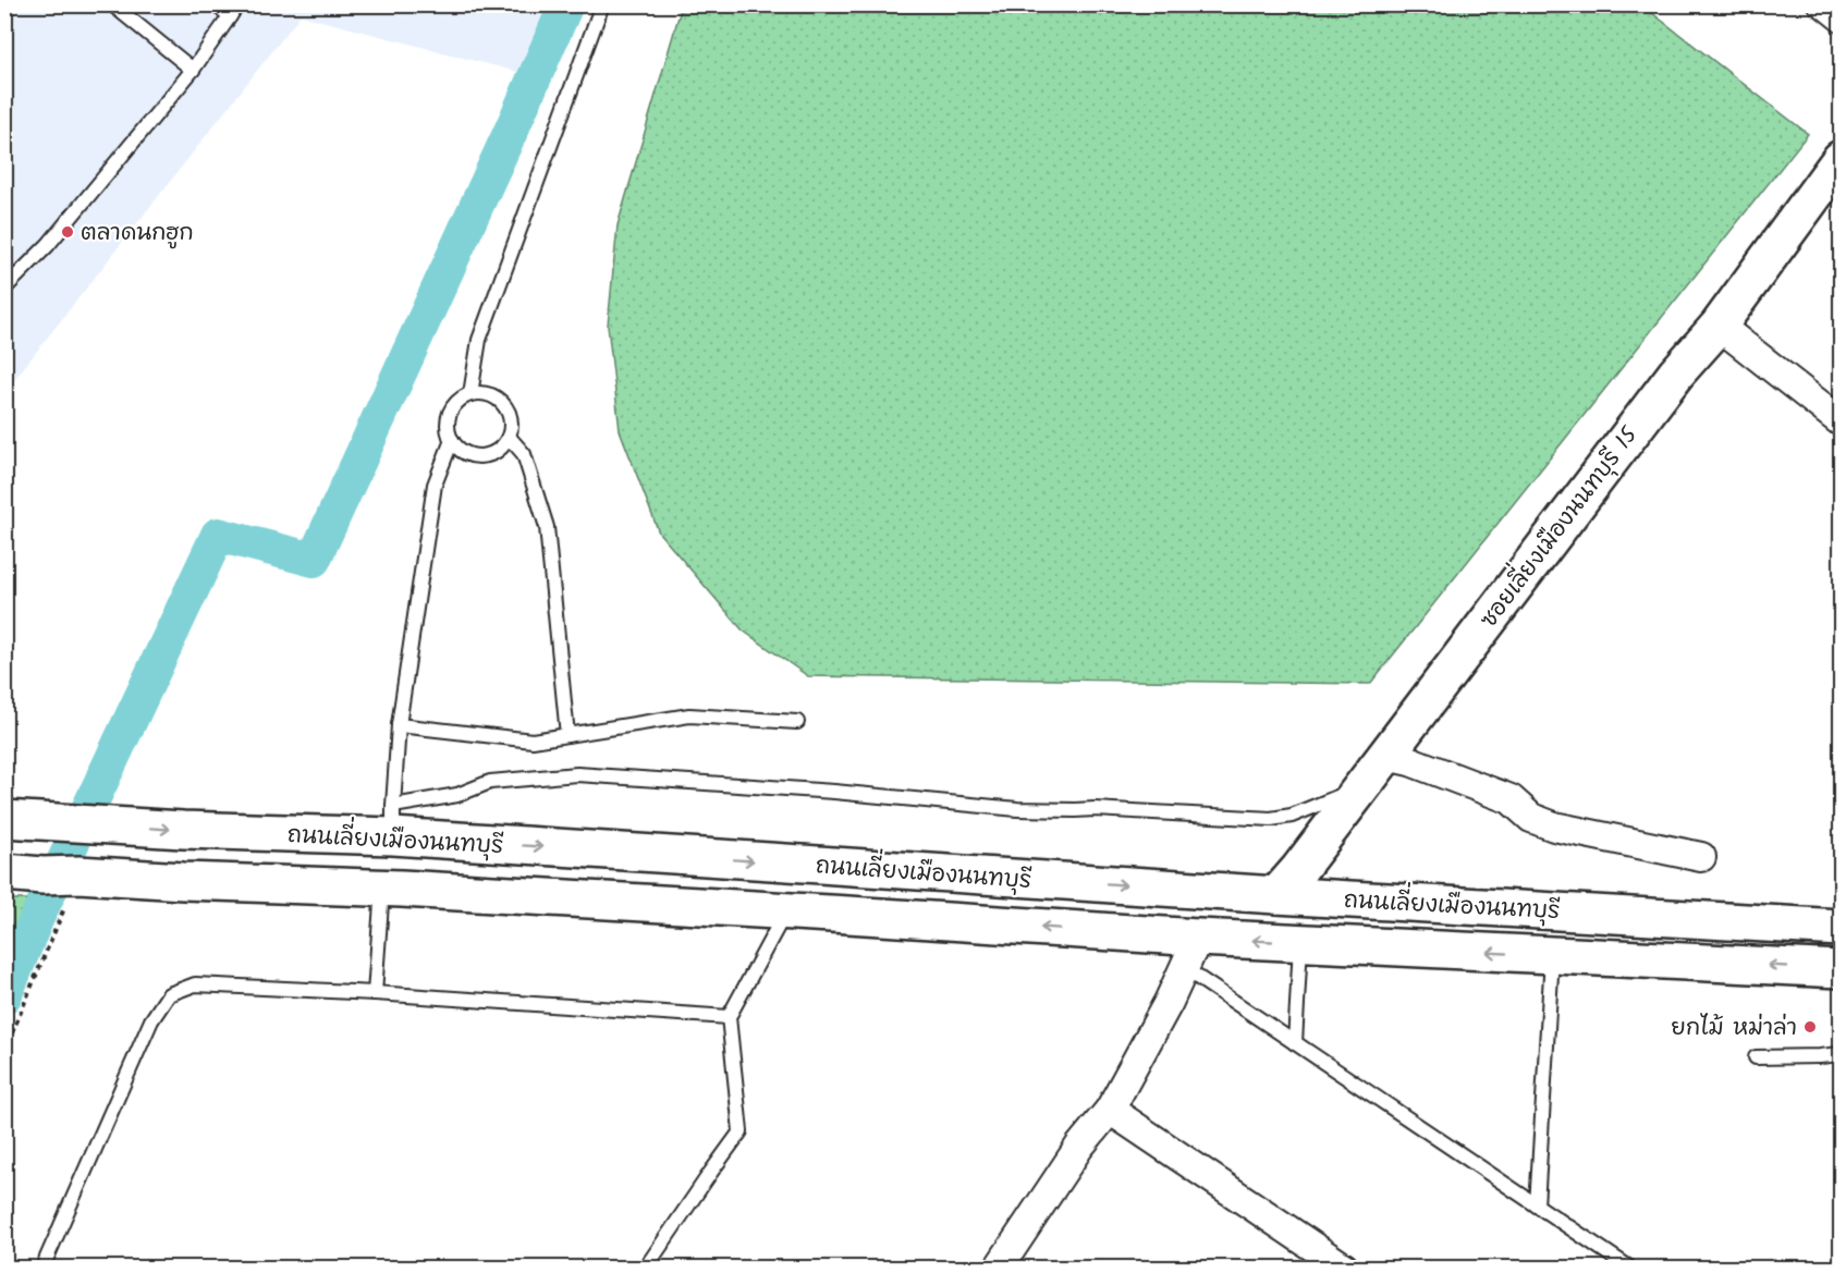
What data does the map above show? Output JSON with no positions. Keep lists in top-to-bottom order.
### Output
{
  "streets": {
    "main road": ["ซอยเลี่ยงเมืองนนทบุรี 15", "ถนนเลี่ยงเมืองนนทบุรี"]
  },
  "crossings": [
    ["ซอยเลี่ยงเมืองนนทบุรี 15", "ถนนเลี่ยงเมืองนนทบุรี"]
  ],
  "places": ["ตลาดนกฮูก", "ยกไม้ หม่าล่า"]
}
